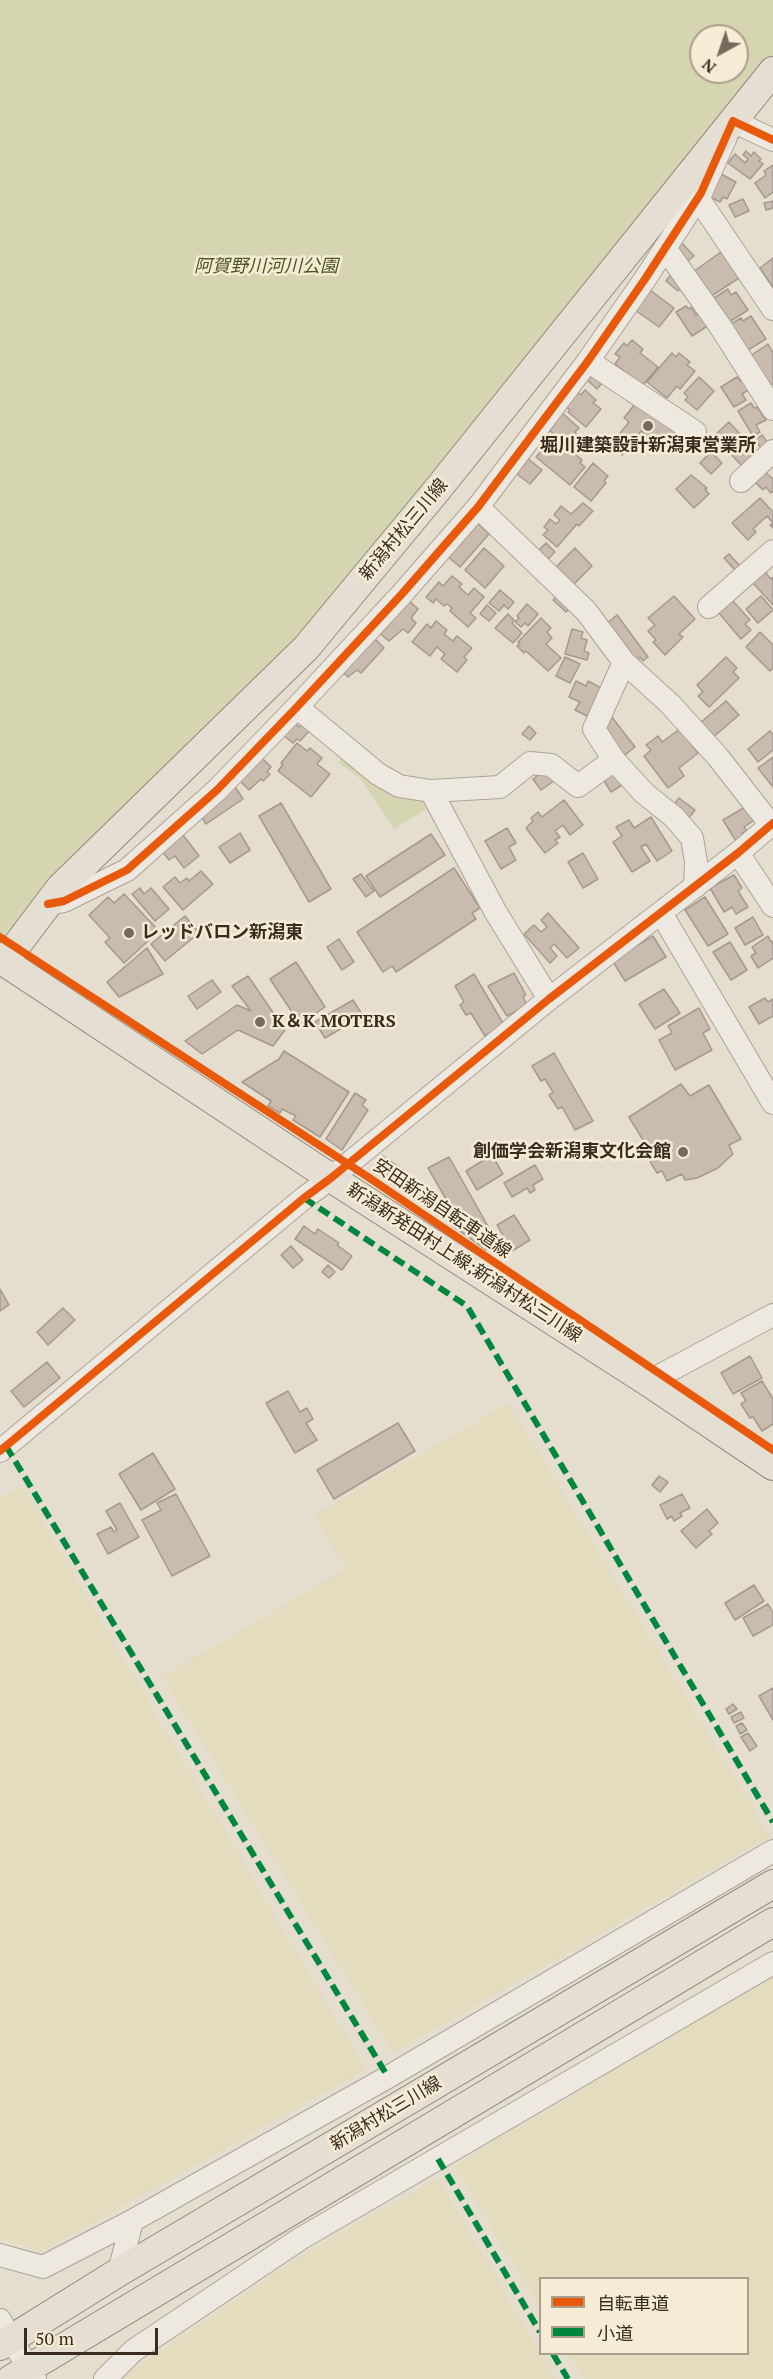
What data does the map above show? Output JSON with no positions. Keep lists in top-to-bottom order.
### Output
{
  "streets": {
    "main road": ["新潟村松三川線", "新潟新発田村上線;新潟村松三川線"],
    "cycle path": ["安田新潟自転車道線"]
  },
  "crossings": [
    ["新潟村松三川線", "新潟新発田村上線;新潟村松三川線"]
  ],
  "parks": ["阿賀野川河川公園"],
  "places": [
    "堀川建築設計新潟東営業所",
    "レッドバロン新潟東",
    "K＆K MOTERS",
    "創価学会新潟東文化会館"
  ],
  "legend": ["自転車道", "小道"],
  "scale_bar": "50 m",
  "north": "bottom left"
}
